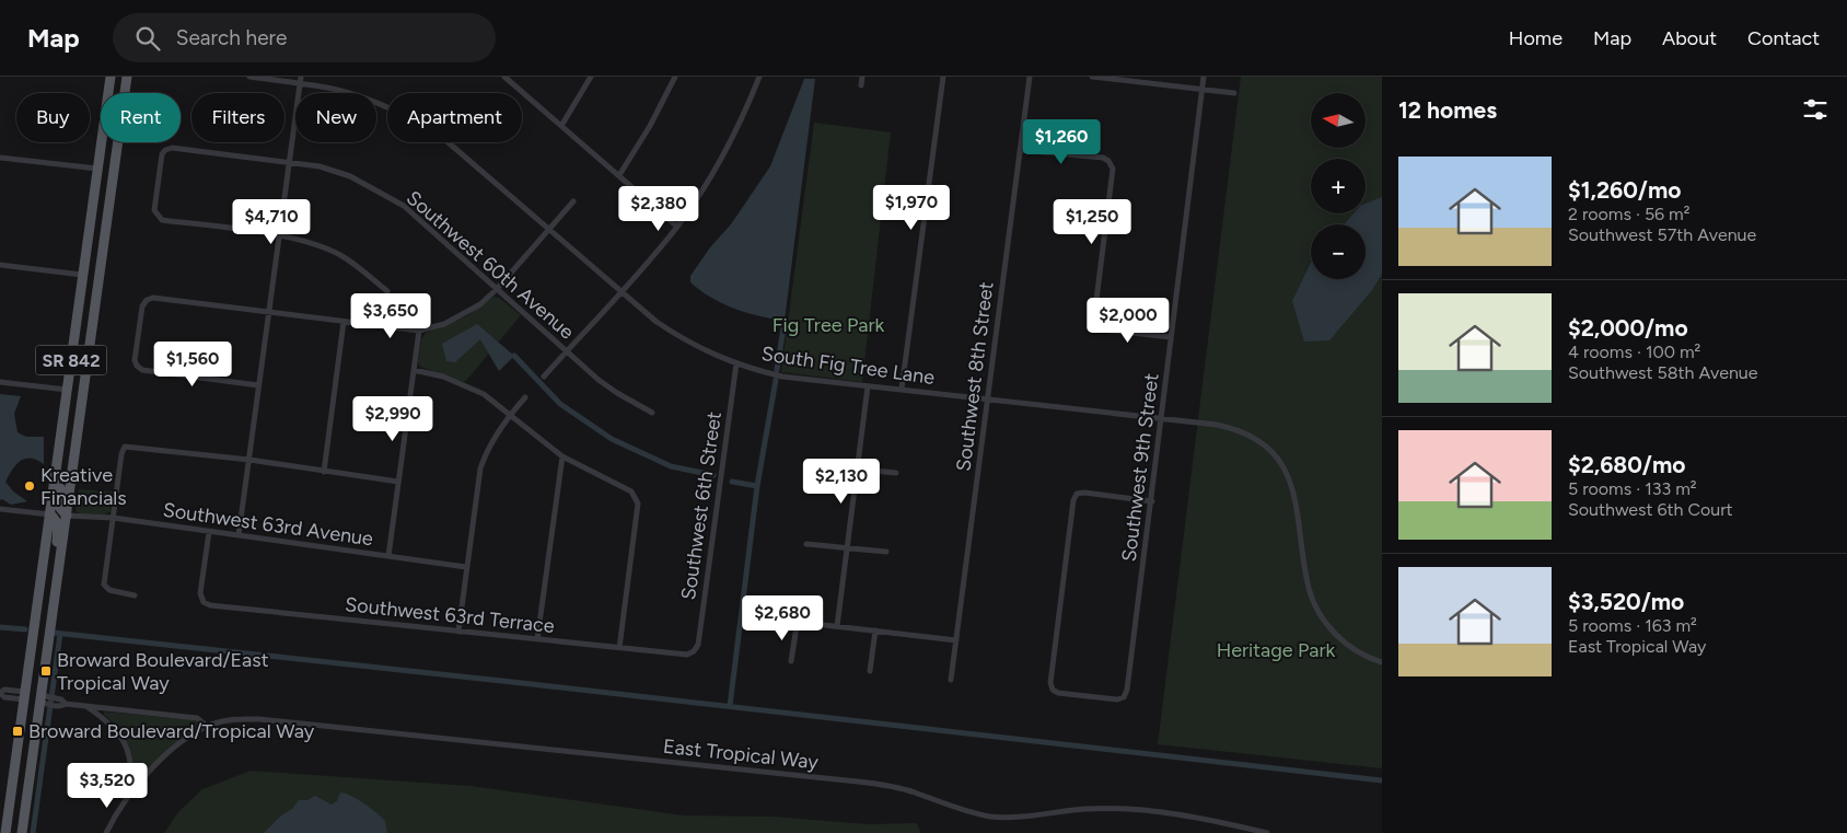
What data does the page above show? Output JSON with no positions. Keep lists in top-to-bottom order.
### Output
{
  "streets": {
    "main road": ["SR 842"],
    "street": [
      "Southwest 60th Avenue",
      "South Fig Tree Lane",
      "Southwest 8th Street",
      "Southwest 9th Street",
      "Southwest 6th Street",
      "Southwest 63rd Avenue",
      "Southwest 63rd Terrace",
      "East Tropical Way"
    ]
  },
  "crossings": [
    ["SR 842", "Southwest 63rd Avenue"],
    ["SR 842", "East Tropical Way"],
    ["South Fig Tree Lane", "Southwest 8th Street"],
    ["South Fig Tree Lane", "Southwest 9th Street"],
    ["South Fig Tree Lane", "Southwest 6th Street"],
    ["Southwest 6th Street", "Southwest 63rd Terrace"],
    ["Southwest 63rd Avenue", "Southwest 63rd Terrace"]
  ],
  "parks": ["Fig Tree Park", "Heritage Park"],
  "places": {
    "other": ["Kreative Financials"],
    "transit": ["Broward Boulevard/East Tropical Way", "Broward Boulevard/Tropical Way"]
  },
  "north": "left",
  "page": {
    "header": "Map",
    "search": "Search here",
    "nav": [
      "Home",
      "Map",
      "About",
      "Contact"
    ],
    "heading": "12 homes",
    "map_buttons": ["+", "−"],
    "chip": [
      "Buy",
      "Rent",
      "Filters",
      "New",
      "Apartment"
    ],
    "price": [
      "$1,260",
      "$1,970",
      "$2,380",
      "$4,710",
      "$1,250",
      "$3,650",
      "$2,000",
      "$1,560",
      "$2,990",
      "$2,130",
      "$2,680",
      "$3,520"
    ],
    "list": [
      {
        "name": "$1,260/mo",
        "note": "2 rooms · 56 m² · Southwest 57th Avenue"
      },
      {
        "name": "$2,000/mo",
        "note": "4 rooms · 100 m² · Southwest 58th Avenue"
      },
      {
        "name": "$2,680/mo",
        "note": "5 rooms · 133 m² · Southwest 6th Court"
      },
      {
        "name": "$3,520/mo",
        "note": "5 rooms · 163 m² · East Tropical Way"
      }
    ]
  }
}
